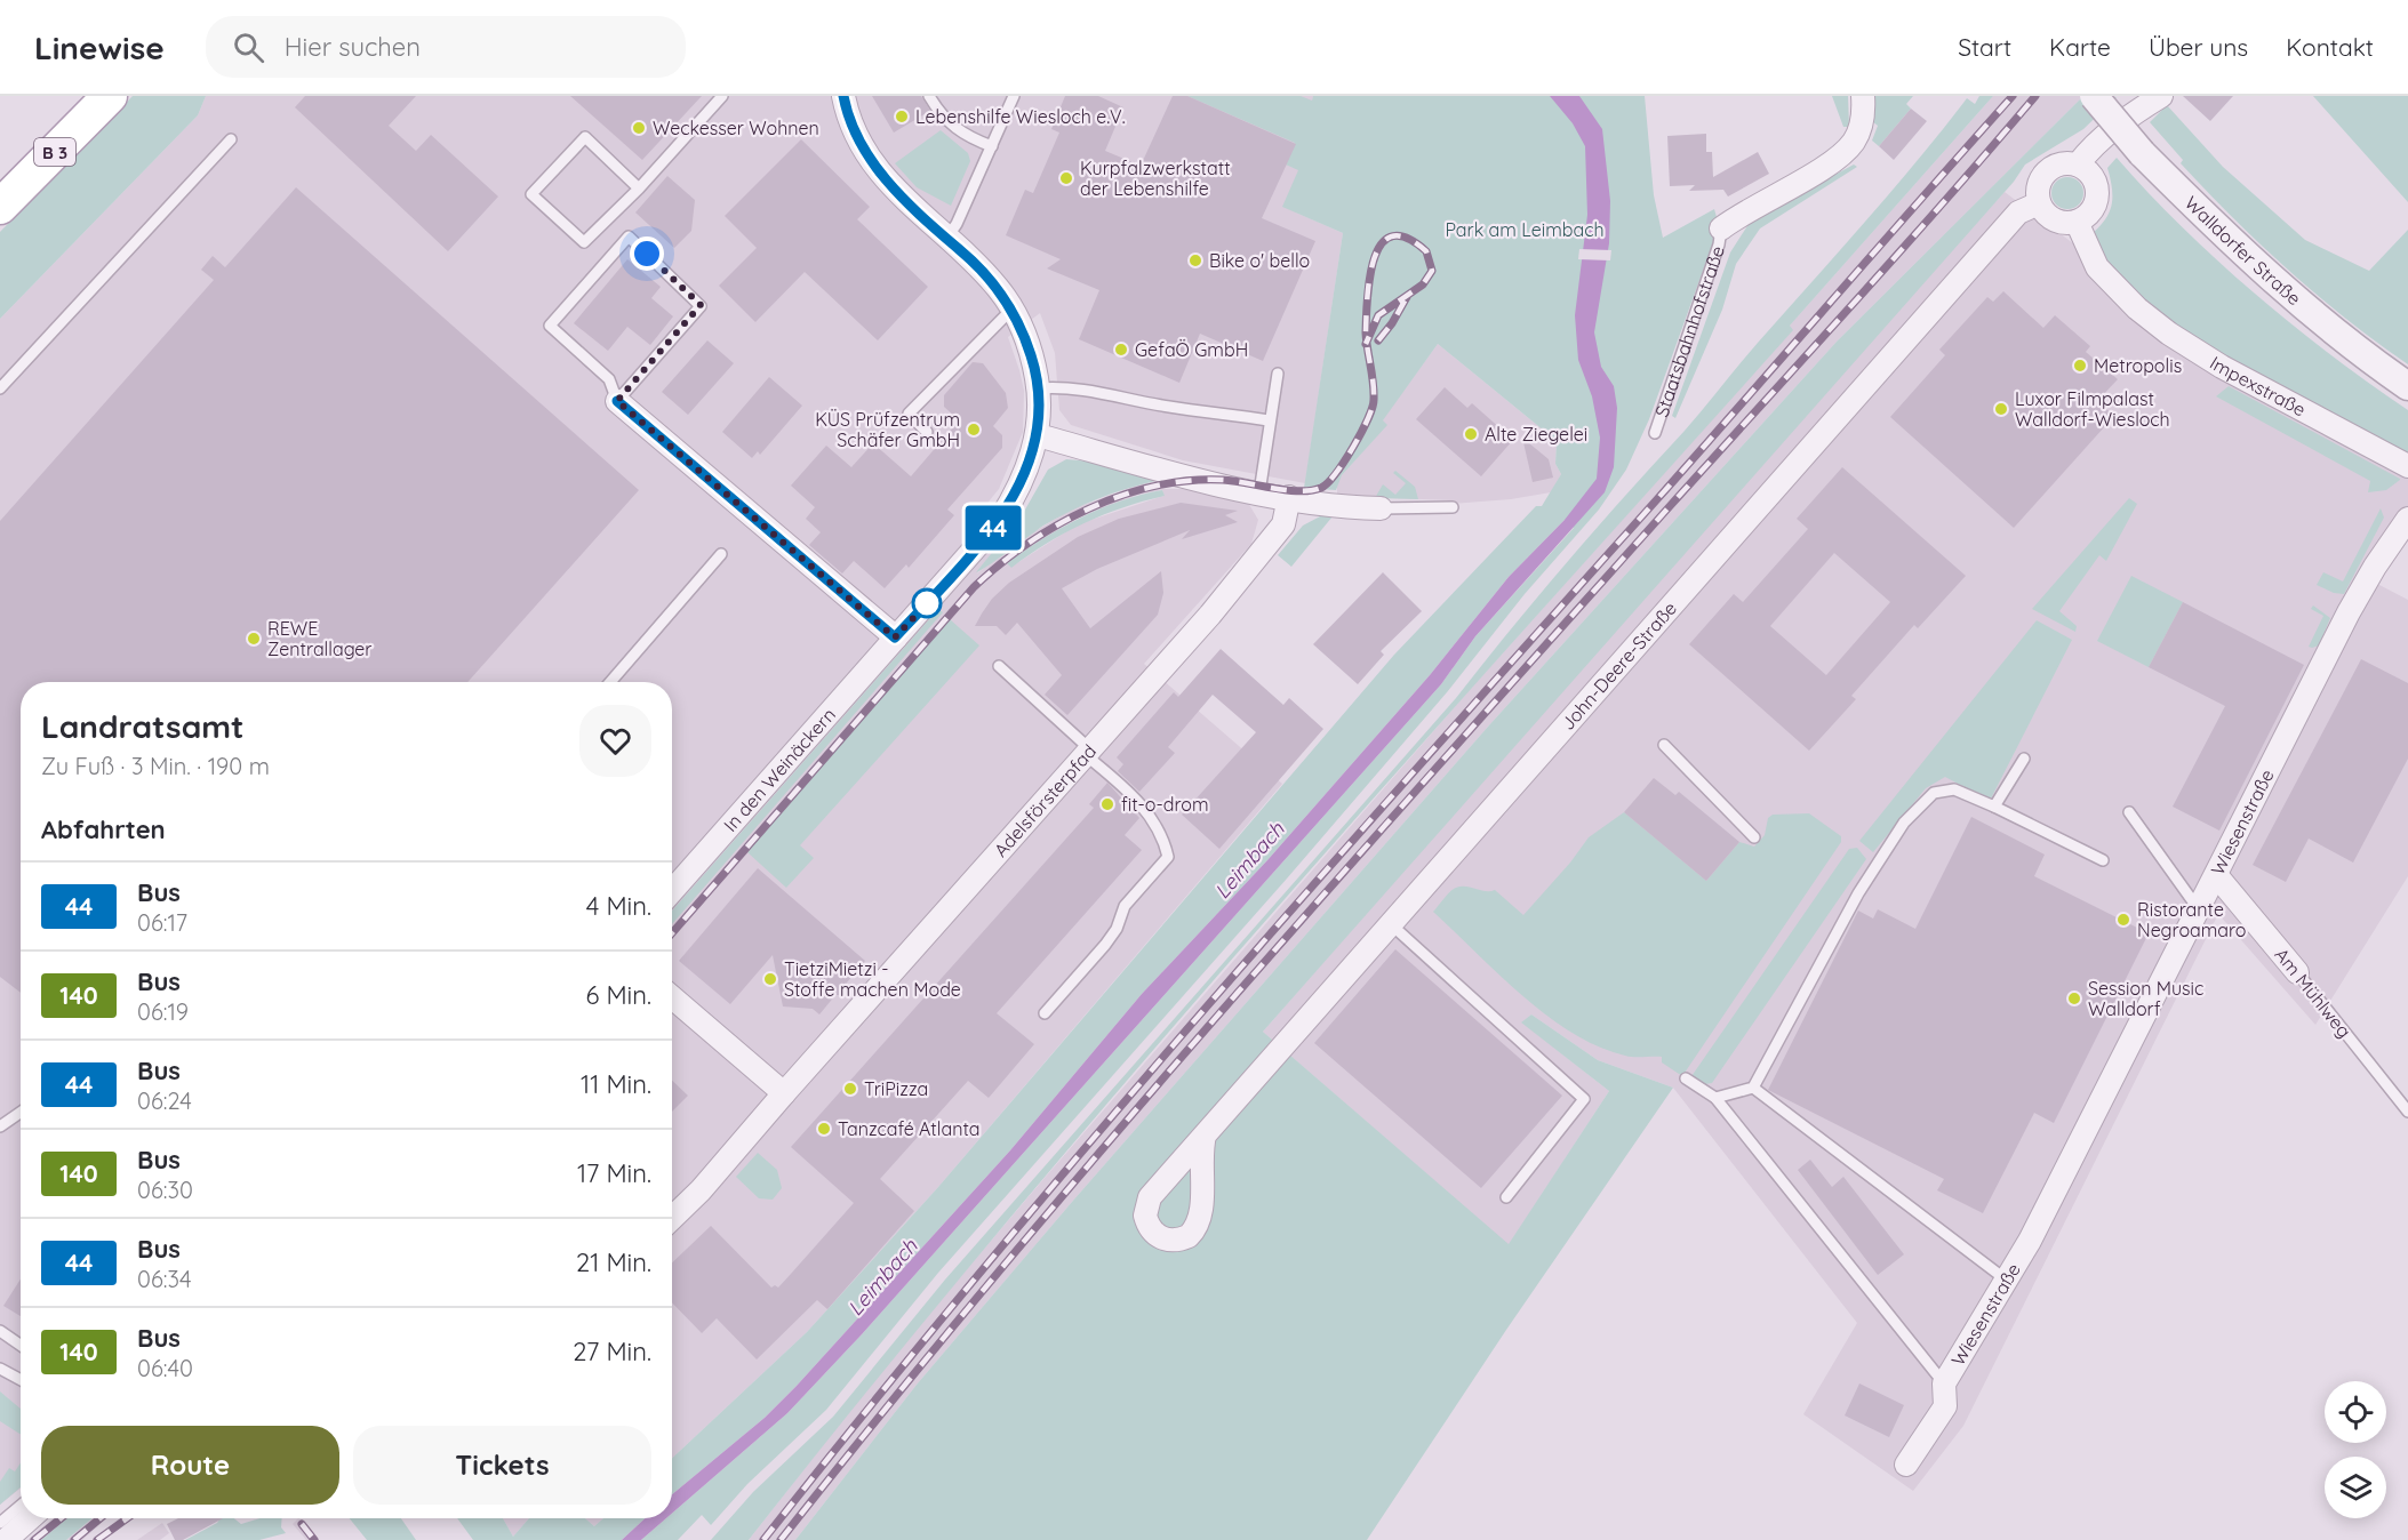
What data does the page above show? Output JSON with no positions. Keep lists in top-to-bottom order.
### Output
{
  "streets": {
    "main road": ["B 3"],
    "street": [
      "Walldorfer Straße",
      "Staatsbahnhofstraße",
      "Impexstraße",
      "John-Deere-Straße",
      "In den Weinäckern",
      "Adelsförsterpfad",
      "Wiesenstraße",
      "Am Mühlweg"
    ]
  },
  "crossings": [
    ["Impexstraße", "John-Deere-Straße"],
    ["Wiesenstraße", "Am Mühlweg"]
  ],
  "water": ["Leimbach"],
  "parks": ["Park am Leimbach"],
  "places": [
    "Lebenshilfe Wiesloch e.V.",
    "Weckesser Wohnen",
    "Kurpfalzwerkstatt der Lebenshilfe",
    "Bike o' bello",
    "GefaÖ GmbH",
    "Metropolis",
    "Luxor Filmpalast Walldorf-Wiesloch",
    "KÜS Prüfzentrum Schäfer GmbH",
    "Alte Ziegelei",
    "REWE Zentrallager",
    "fit-o-drom",
    "Ristorante Negroamaro",
    "TietziMietzi - Stoffe machen Mode",
    "Session Music Walldorf",
    "TriPizza",
    "Tanzcafé Atlanta"
  ],
  "lines": ["bus line 44"],
  "page": {
    "header": "Linewise",
    "search": "Hier suchen",
    "nav": [
      "Start",
      "Karte",
      "Über uns",
      "Kontakt"
    ],
    "on_map": "44",
    "heading": [
      ["Landratsamt", "Zu Fuß · 3 Min. · 190 m"],
      "Abfahrten"
    ],
    "list": [
      {
        "mark": "44",
        "name": "Bus",
        "note": "06:17",
        "value": "4 Min."
      },
      {
        "mark": "140",
        "name": "Bus",
        "note": "06:19",
        "value": "6 Min."
      },
      {
        "mark": "44",
        "name": "Bus",
        "note": "06:24",
        "value": "11 Min."
      },
      {
        "mark": "140",
        "name": "Bus",
        "note": "06:30",
        "value": "17 Min."
      },
      {
        "mark": "44",
        "name": "Bus",
        "note": "06:34",
        "value": "21 Min."
      },
      {
        "mark": "140",
        "name": "Bus",
        "note": "06:40",
        "value": "27 Min."
      }
    ],
    "buttons": ["Route", "Tickets"]
  }
}
